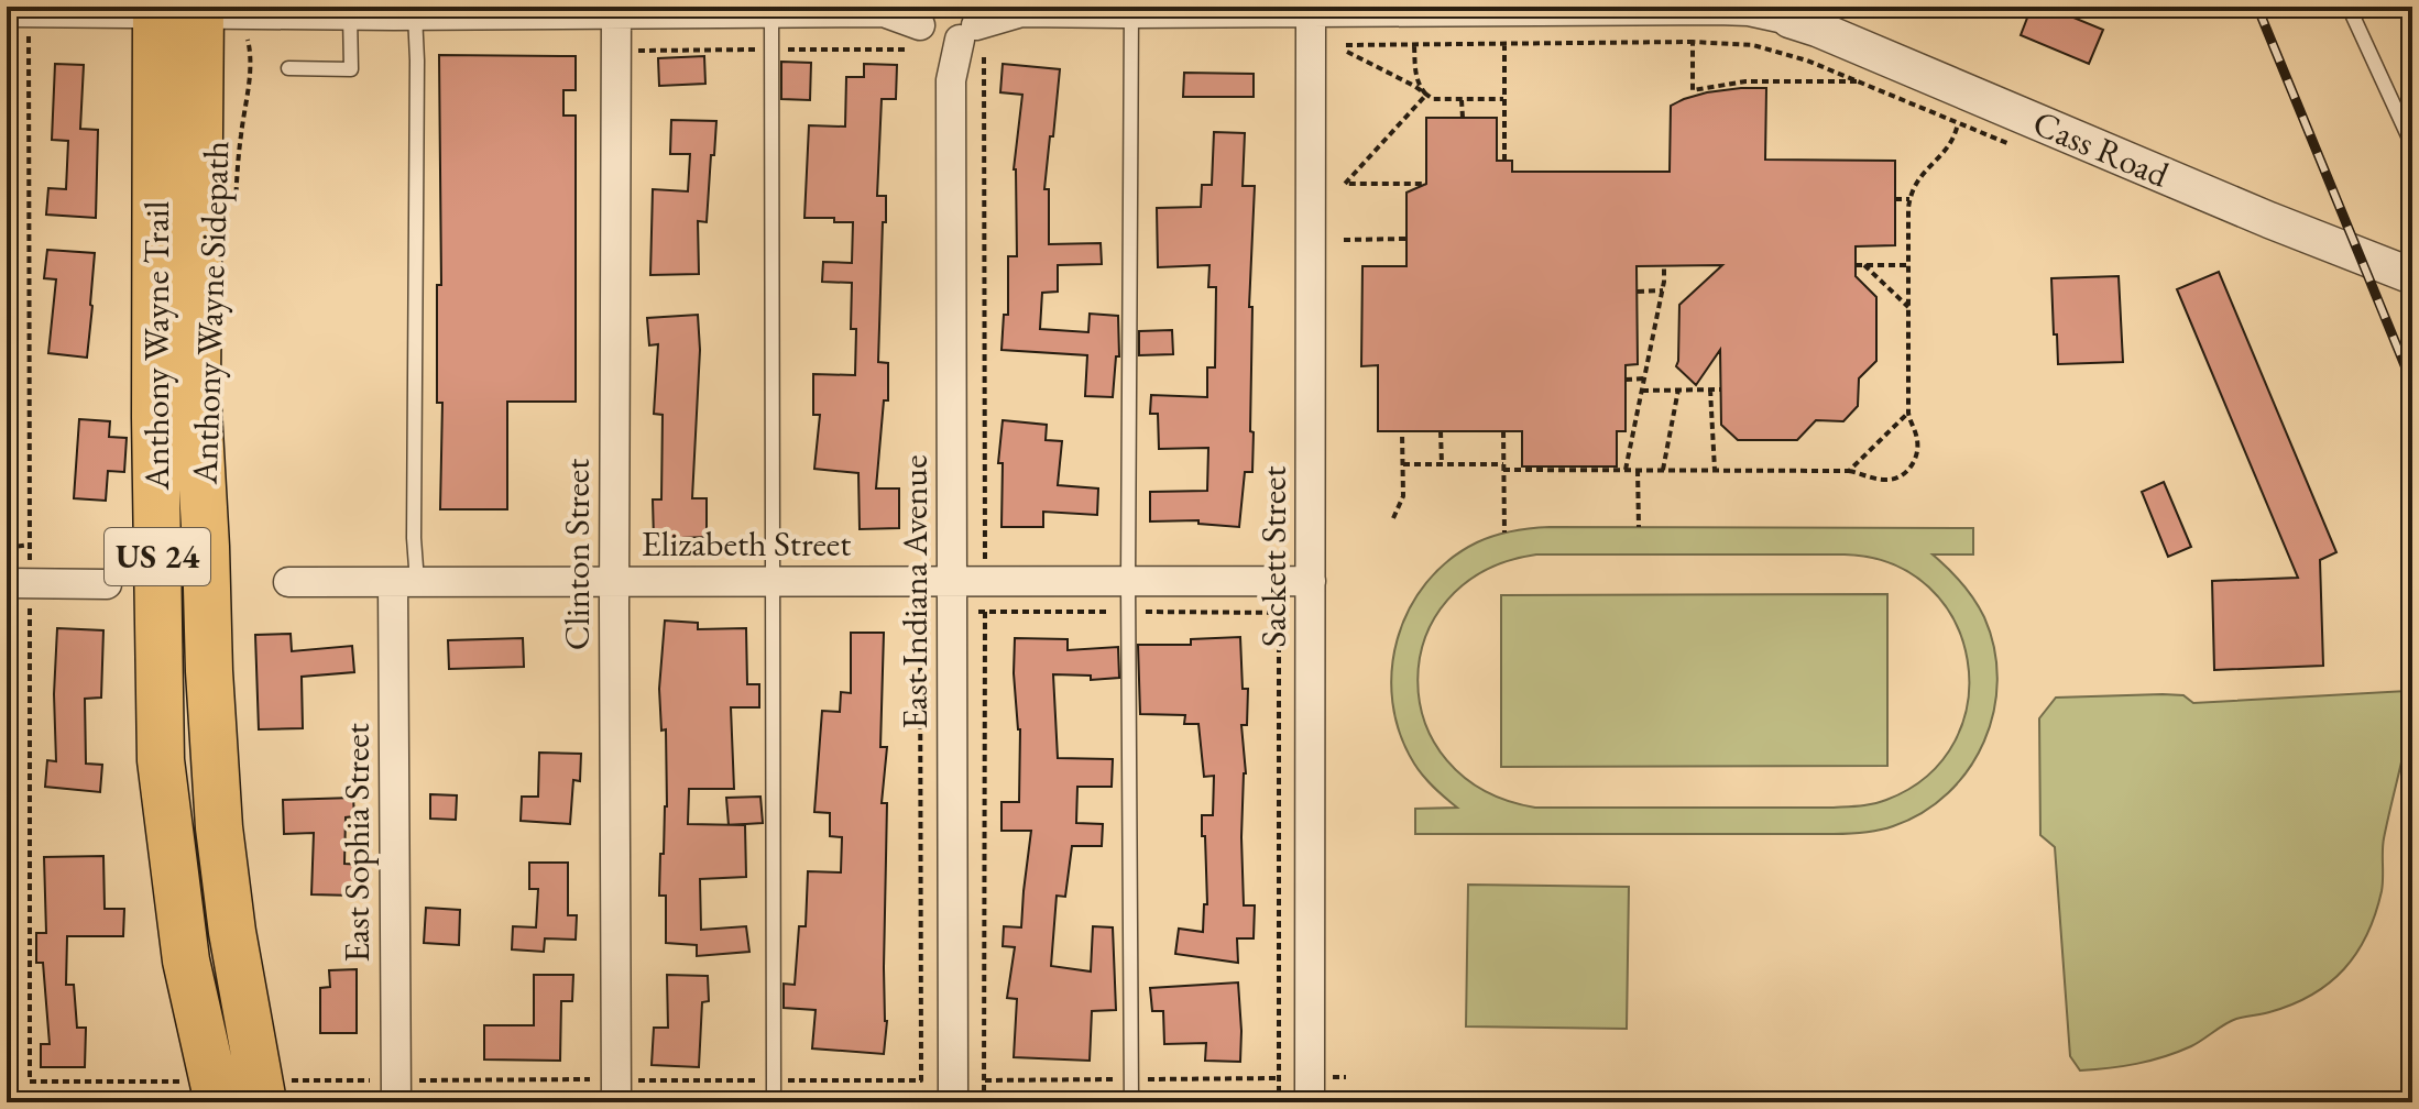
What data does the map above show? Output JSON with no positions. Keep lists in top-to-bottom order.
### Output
{
  "streets": {
    "highway": ["Anthony Wayne Trail", "US 24"],
    "street": [
      "Cass Road",
      "Elizabeth Street",
      "Clinton Street",
      "Sackett Street",
      "East Indiana Avenue",
      "East Sophia Street"
    ],
    "path": ["Anthony Wayne Sidepath"]
  },
  "crossings": [
    ["Elizabeth Street", "Clinton Street"],
    ["Elizabeth Street", "Sackett Street"],
    ["Elizabeth Street", "East Indiana Avenue"],
    ["Elizabeth Street", "East Sophia Street"]
  ]
}
